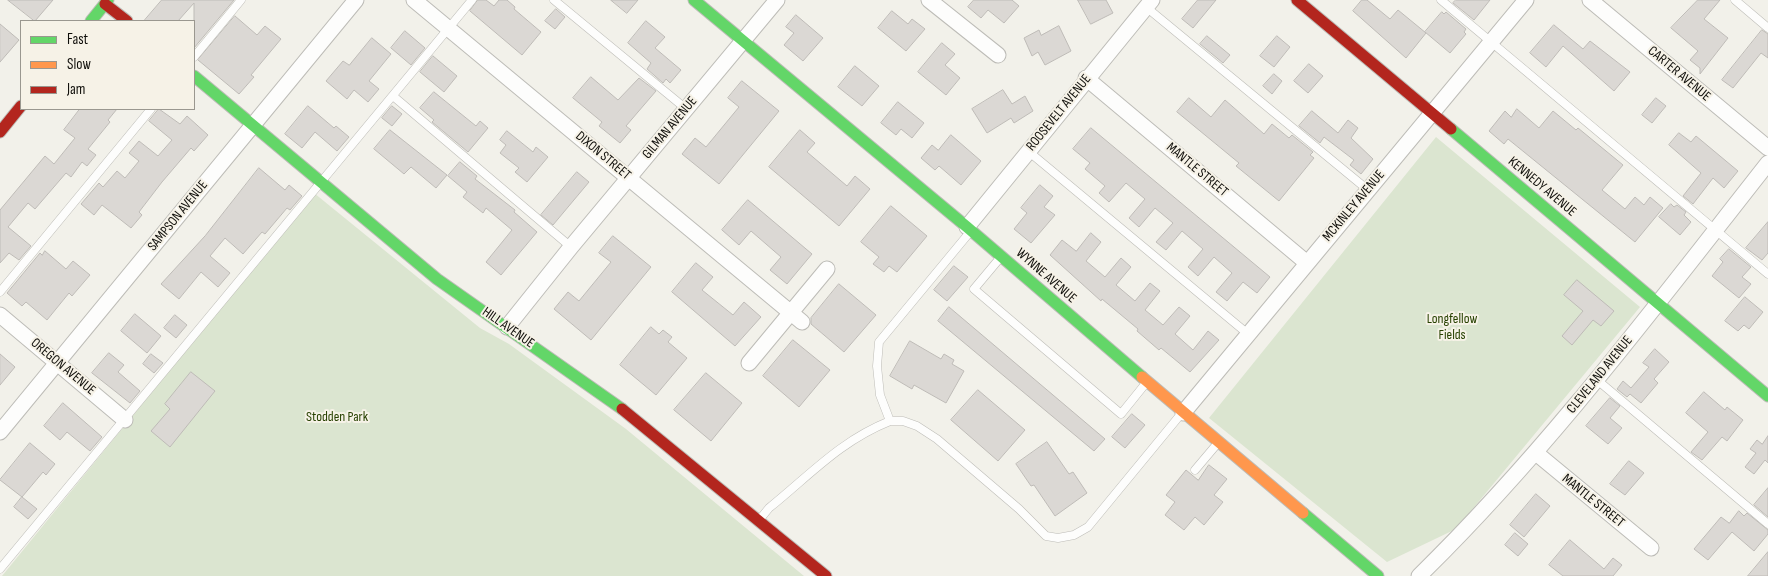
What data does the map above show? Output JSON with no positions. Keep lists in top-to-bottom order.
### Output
{
  "streets": {
    "street": [
      "CARTER AVENUE",
      "ROOSEVELT AVENUE",
      "GILMAN AVENUE",
      "DIXON STREET",
      "MANTLE STREET",
      "KENNEDY AVENUE",
      "MCKINLEY AVENUE",
      "SAMPSON AVENUE",
      "WYNNE AVENUE",
      "HILL AVENUE",
      "OREGON AVENUE",
      "CLEVELAND AVENUE"
    ]
  },
  "crossings": [
    ["ROOSEVELT AVENUE", "MANTLE STREET"],
    ["ROOSEVELT AVENUE", "WYNNE AVENUE"],
    ["GILMAN AVENUE", "DIXON STREET"],
    ["GILMAN AVENUE", "WYNNE AVENUE"],
    ["GILMAN AVENUE", "HILL AVENUE"],
    ["MANTLE STREET", "MCKINLEY AVENUE"],
    ["MANTLE STREET", "CLEVELAND AVENUE"],
    ["KENNEDY AVENUE", "MCKINLEY AVENUE"],
    ["KENNEDY AVENUE", "CLEVELAND AVENUE"],
    ["MCKINLEY AVENUE", "WYNNE AVENUE"],
    ["SAMPSON AVENUE", "HILL AVENUE"],
    ["SAMPSON AVENUE", "OREGON AVENUE"]
  ],
  "parks": ["Longfellow Fields", "Stodden Park"],
  "legend": ["Fast", "Slow", "Jam"]
}
